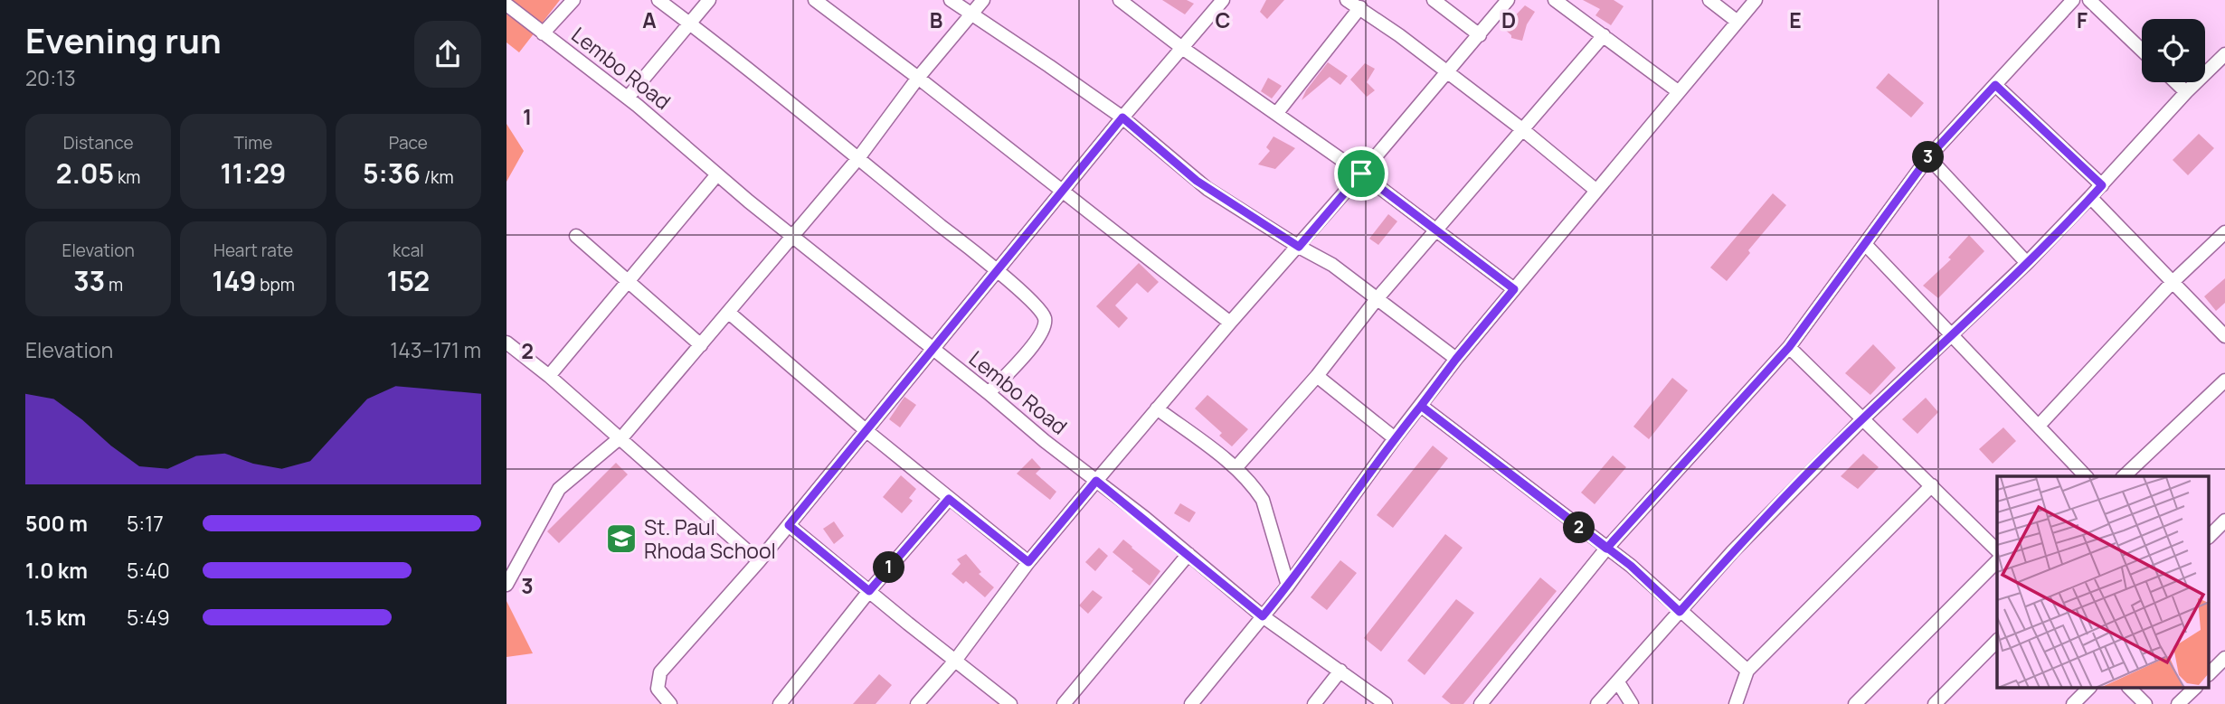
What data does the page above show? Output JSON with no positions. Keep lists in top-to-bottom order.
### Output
{
  "streets": {
    "street": ["Lembo Road"]
  },
  "places": {
    "school or university": ["St. Paul Rhoda School"]
  },
  "page": {
    "heading": ["Evening run", "20:13"],
    "stats": [
      ["Distance", "2.05 km"],
      ["Time", "11:29"],
      ["Pace", "5:36 /km"],
      ["Elevation", "33 m"],
      ["Heart rate", "149 bpm"],
      ["kcal", "152"]
    ],
    "pins": ["3", "2", "1"],
    "chart": ["Elevation", "143–171 m"],
    "list": [
      {
        "name": "500 m",
        "note": "5:17"
      },
      {
        "name": "1.0 km",
        "note": "5:40"
      },
      {
        "name": "1.5 km",
        "note": "5:49"
      }
    ]
  },
  "grid": {
    "columns": [
      "A",
      "B",
      "C",
      "D",
      "E",
      "F"
    ],
    "rows": ["1", "2", "3"]
  }
}
